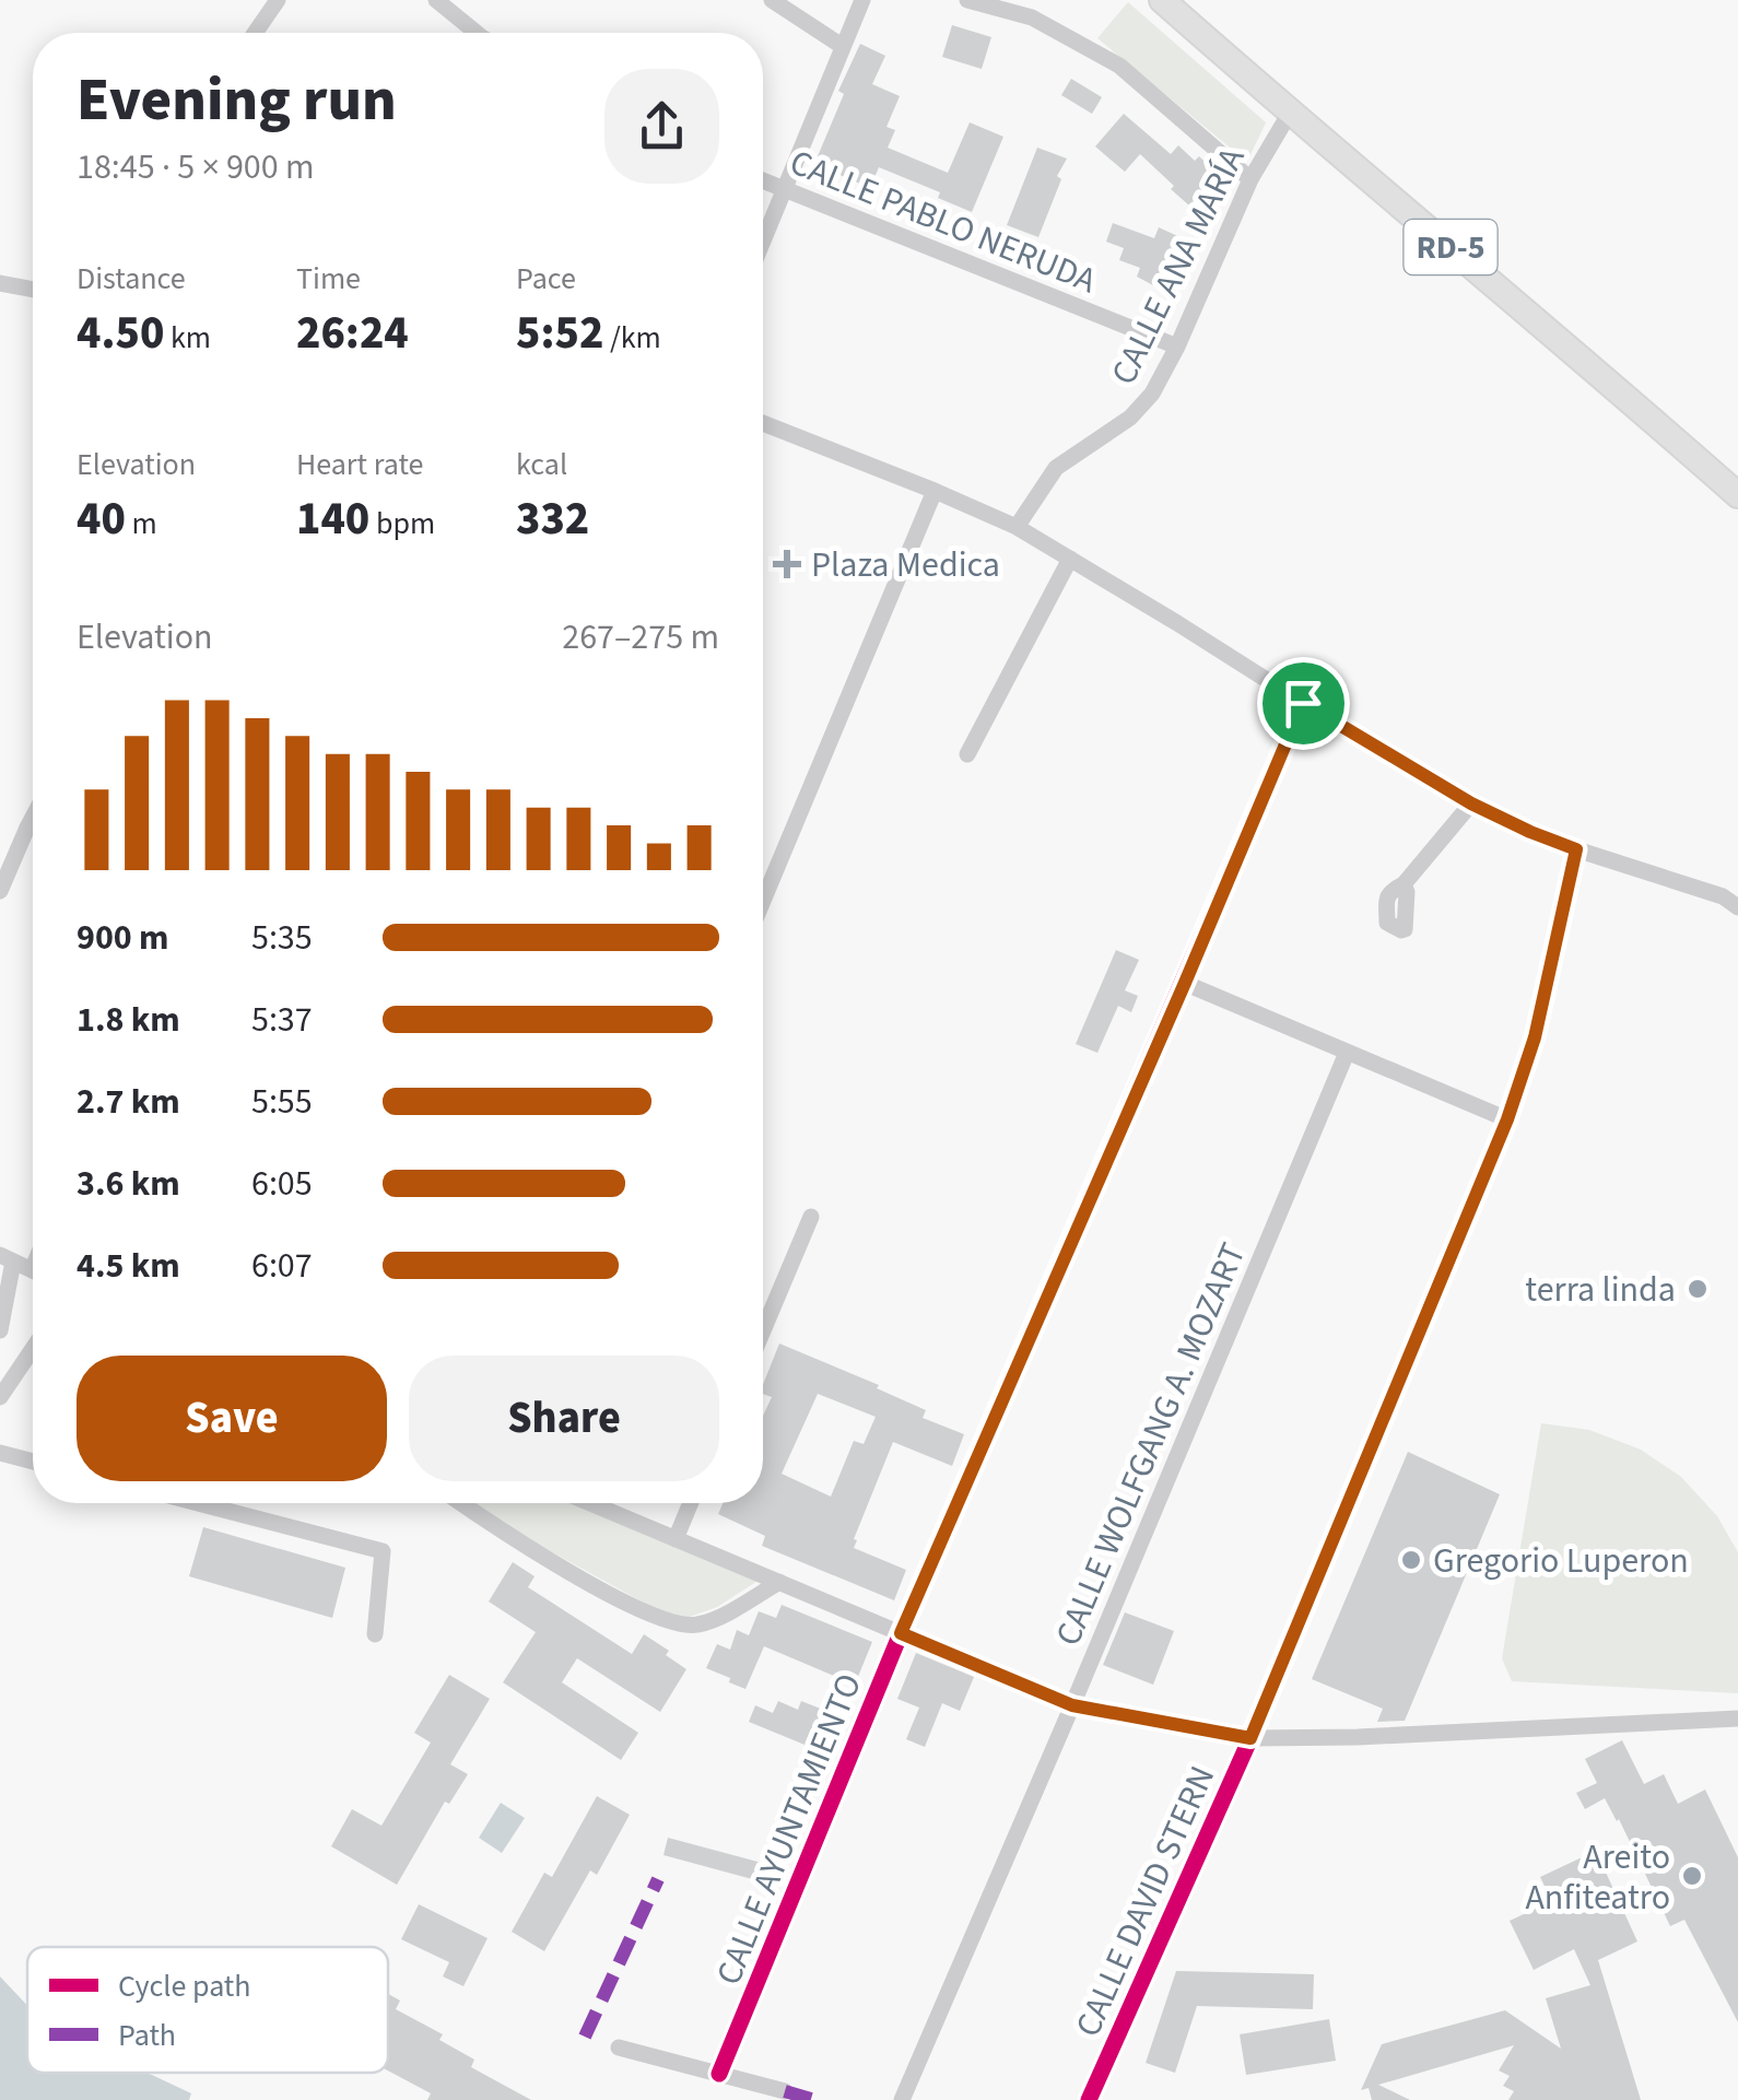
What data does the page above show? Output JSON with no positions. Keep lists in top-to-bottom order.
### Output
{
  "streets": {
    "main road": ["RD-5"],
    "street": [
      "CALLE PABLO NERUDA",
      "CALLE ANA MARÍA",
      "CALLE WOLFGANG A. MOZART",
      "CALLE AYUNTAMIENTO",
      "CALLE DAVID STERN"
    ]
  },
  "crossings": [
    ["CALLE PABLO NERUDA", "CALLE ANA MARÍA"],
    ["RD-5", "CALLE ANA MARÍA"]
  ],
  "places": {
    "health": ["Plaza Medica"],
    "other": ["terra linda", "Gregorio Luperon", "Areito Anfiteatro"]
  },
  "legend": ["Cycle path", "Path"],
  "page": {
    "heading": ["Evening run", "18:45 · 5 × 900 m"],
    "stats": [
      ["Distance", "4.50 km"],
      ["Time", "26:24"],
      ["Pace", "5:52 /km"],
      ["Elevation", "40 m"],
      ["Heart rate", "140 bpm"],
      ["kcal", "332"]
    ],
    "chart": ["Elevation", "267–275 m"],
    "list": [
      {
        "name": "900 m",
        "note": "5:35"
      },
      {
        "name": "1.8 km",
        "note": "5:37"
      },
      {
        "name": "2.7 km",
        "note": "5:55"
      },
      {
        "name": "3.6 km",
        "note": "6:05"
      },
      {
        "name": "4.5 km",
        "note": "6:07"
      }
    ],
    "buttons": ["Save", "Share"]
  }
}
